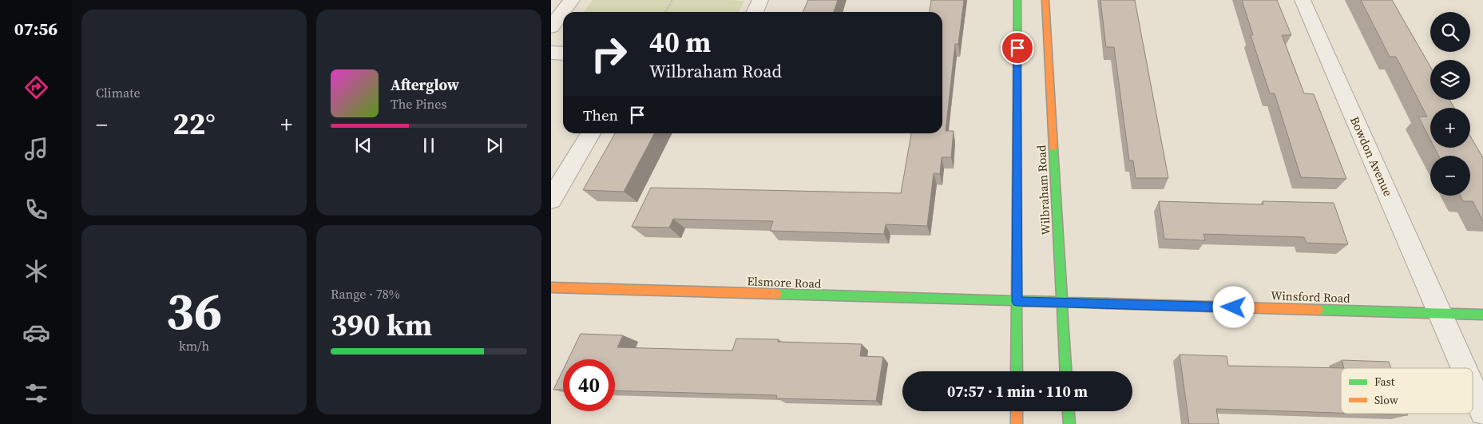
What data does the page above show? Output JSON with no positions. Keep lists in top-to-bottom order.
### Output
{
  "streets": {
    "main road": ["Wilbraham Road", "Elsmore Road", "Winsford Road"],
    "street": ["Bowdon Avenue"]
  },
  "crossings": [
    ["Bowdon Avenue", "Winsford Road"],
    ["Wilbraham Road", "Elsmore Road"],
    ["Wilbraham Road", "Winsford Road"],
    ["Elsmore Road", "Winsford Road"]
  ],
  "legend": ["Fast", "Slow"],
  "page": {
    "tabs": "07:56",
    "tile": [
      "Climate",
      ["36", "km/h"],
      ["Range · 78%", "390 km"]
    ],
    "map_buttons": ["+", "−"],
    "turn": ["40 m", "Wilbraham Road"],
    "song": ["Afterglow", "The Pines"],
    "then": "Then",
    "heat": ["−", "22°", "+"],
    "limit": "40",
    "trip": "07:57 · 1 min · 110 m"
  }
}
